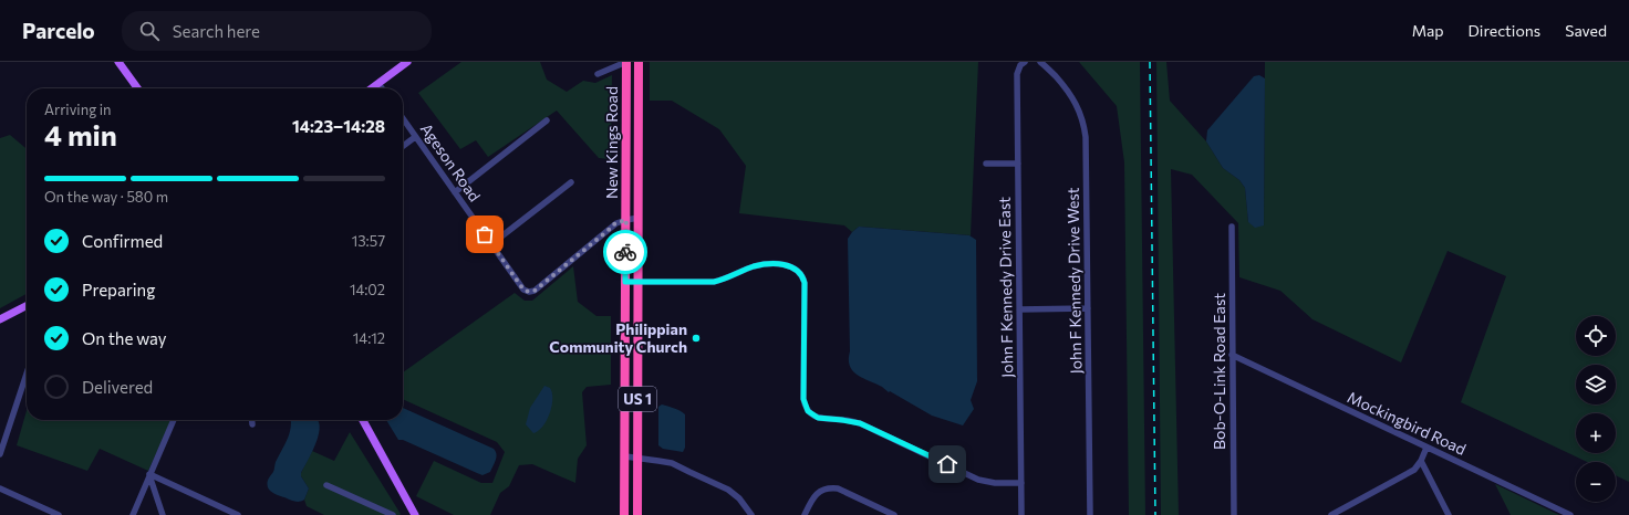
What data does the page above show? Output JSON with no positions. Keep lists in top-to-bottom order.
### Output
{
  "streets": {
    "highway": ["New Kings Road", "US 1"],
    "street": [
      "Ageson Road",
      "John F Kennedy Drive West",
      "John F Kennedy Drive East",
      "Bob-O-Link Road East",
      "Mockingbird Road"
    ]
  },
  "crossings": [
    ["New Kings Road", "Ageson Road"],
    ["Bob-O-Link Road East", "Mockingbird Road"]
  ],
  "places": ["Philippian Community Church"],
  "page": {
    "header": "Parcelo",
    "search": "Search here",
    "nav": ["Map", "Directions", "Saved"],
    "heading": ["4 min", "Arriving in", "14:23–14:28"],
    "bar": "On the way · 580 m",
    "list": [
      ["Confirmed", "13:57"],
      ["Preparing", "14:02"],
      ["On the way", "14:12"],
      "Delivered"
    ],
    "map_buttons": ["+", "−"]
  }
}
